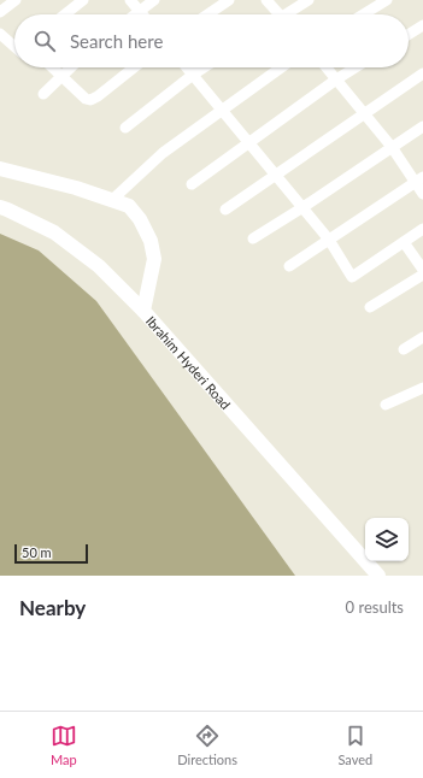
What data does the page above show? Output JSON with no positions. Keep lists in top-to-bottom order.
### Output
{
  "streets": {
    "main road": ["Ibrahim Hyderi Road"]
  },
  "scale_bar": "50 m",
  "page": {
    "search": "Search here",
    "scale": "50 m",
    "heading": ["Nearby", "0 results"],
    "nav": ["Map", "Directions", "Saved"]
  }
}
